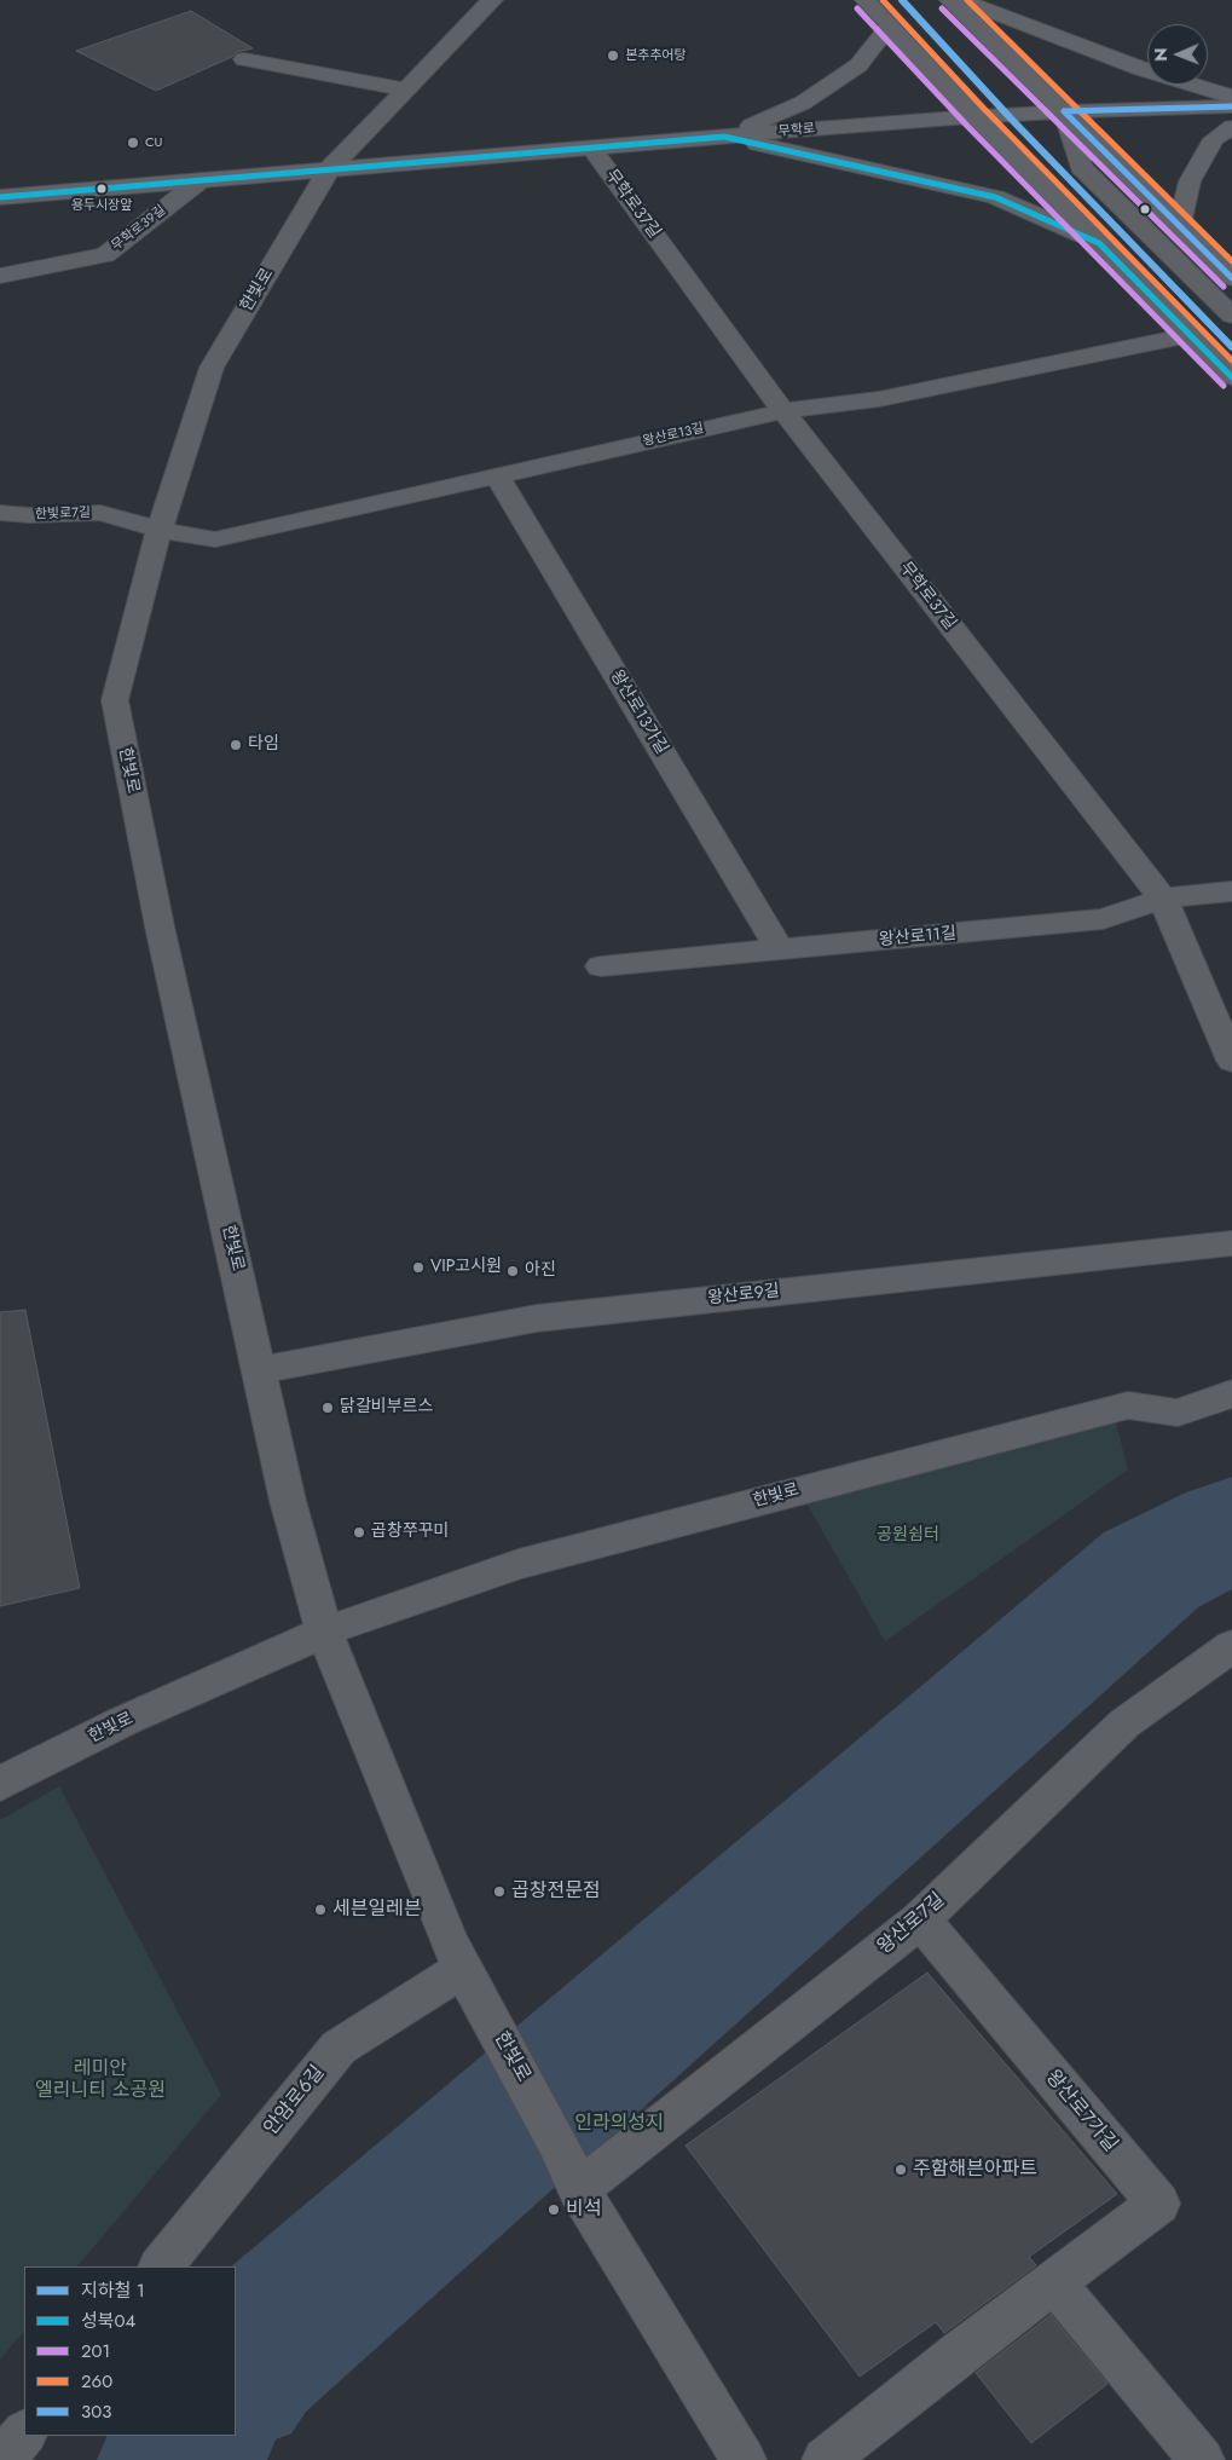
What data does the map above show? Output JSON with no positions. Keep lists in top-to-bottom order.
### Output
{
  "streets": {
    "main road": ["무학로"],
    "street": [
      "무학로37길",
      "무학로39길",
      "한빛로",
      "왕산로13길",
      "한빛로7길",
      "왕산로13가길",
      "왕산로11길",
      "왕산로9길",
      "왕산로7길",
      "안암로6길",
      "왕산로7가길"
    ]
  },
  "crossings": [
    ["무학로", "무학로37길"],
    ["무학로", "무학로39길"],
    ["무학로", "한빛로"],
    ["무학로37길", "왕산로13길"],
    ["무학로37길", "왕산로11길"],
    ["한빛로", "왕산로13길"],
    ["한빛로", "한빛로7길"],
    ["한빛로", "왕산로9길"],
    ["한빛로", "왕산로7길"],
    ["한빛로", "안암로6길"],
    ["왕산로13길", "한빛로7길"],
    ["왕산로13길", "왕산로13가길"],
    ["왕산로13가길", "왕산로11길"],
    ["왕산로7길", "왕산로7가길"]
  ],
  "parks": ["공원쉼터", "레미안 엘리니티 소공원", "인라의성지"],
  "places": [
    "본추추어탕",
    "CU",
    "용두시장앞",
    "타임",
    "VIP고시원",
    "아진",
    "닭갈비부르스",
    "곱창쭈꾸미",
    "곱창전문점",
    "세븐일레븐",
    "주함해븐아파트",
    "비석"
  ],
  "lines": [
    "metro line 1",
    "transit line 260",
    "transit line 201",
    "transit line 303",
    "transit line 성북04"
  ],
  "legend": [
    "지하철 1",
    "성북04",
    "201",
    "260",
    "303"
  ],
  "north": "left"
}
